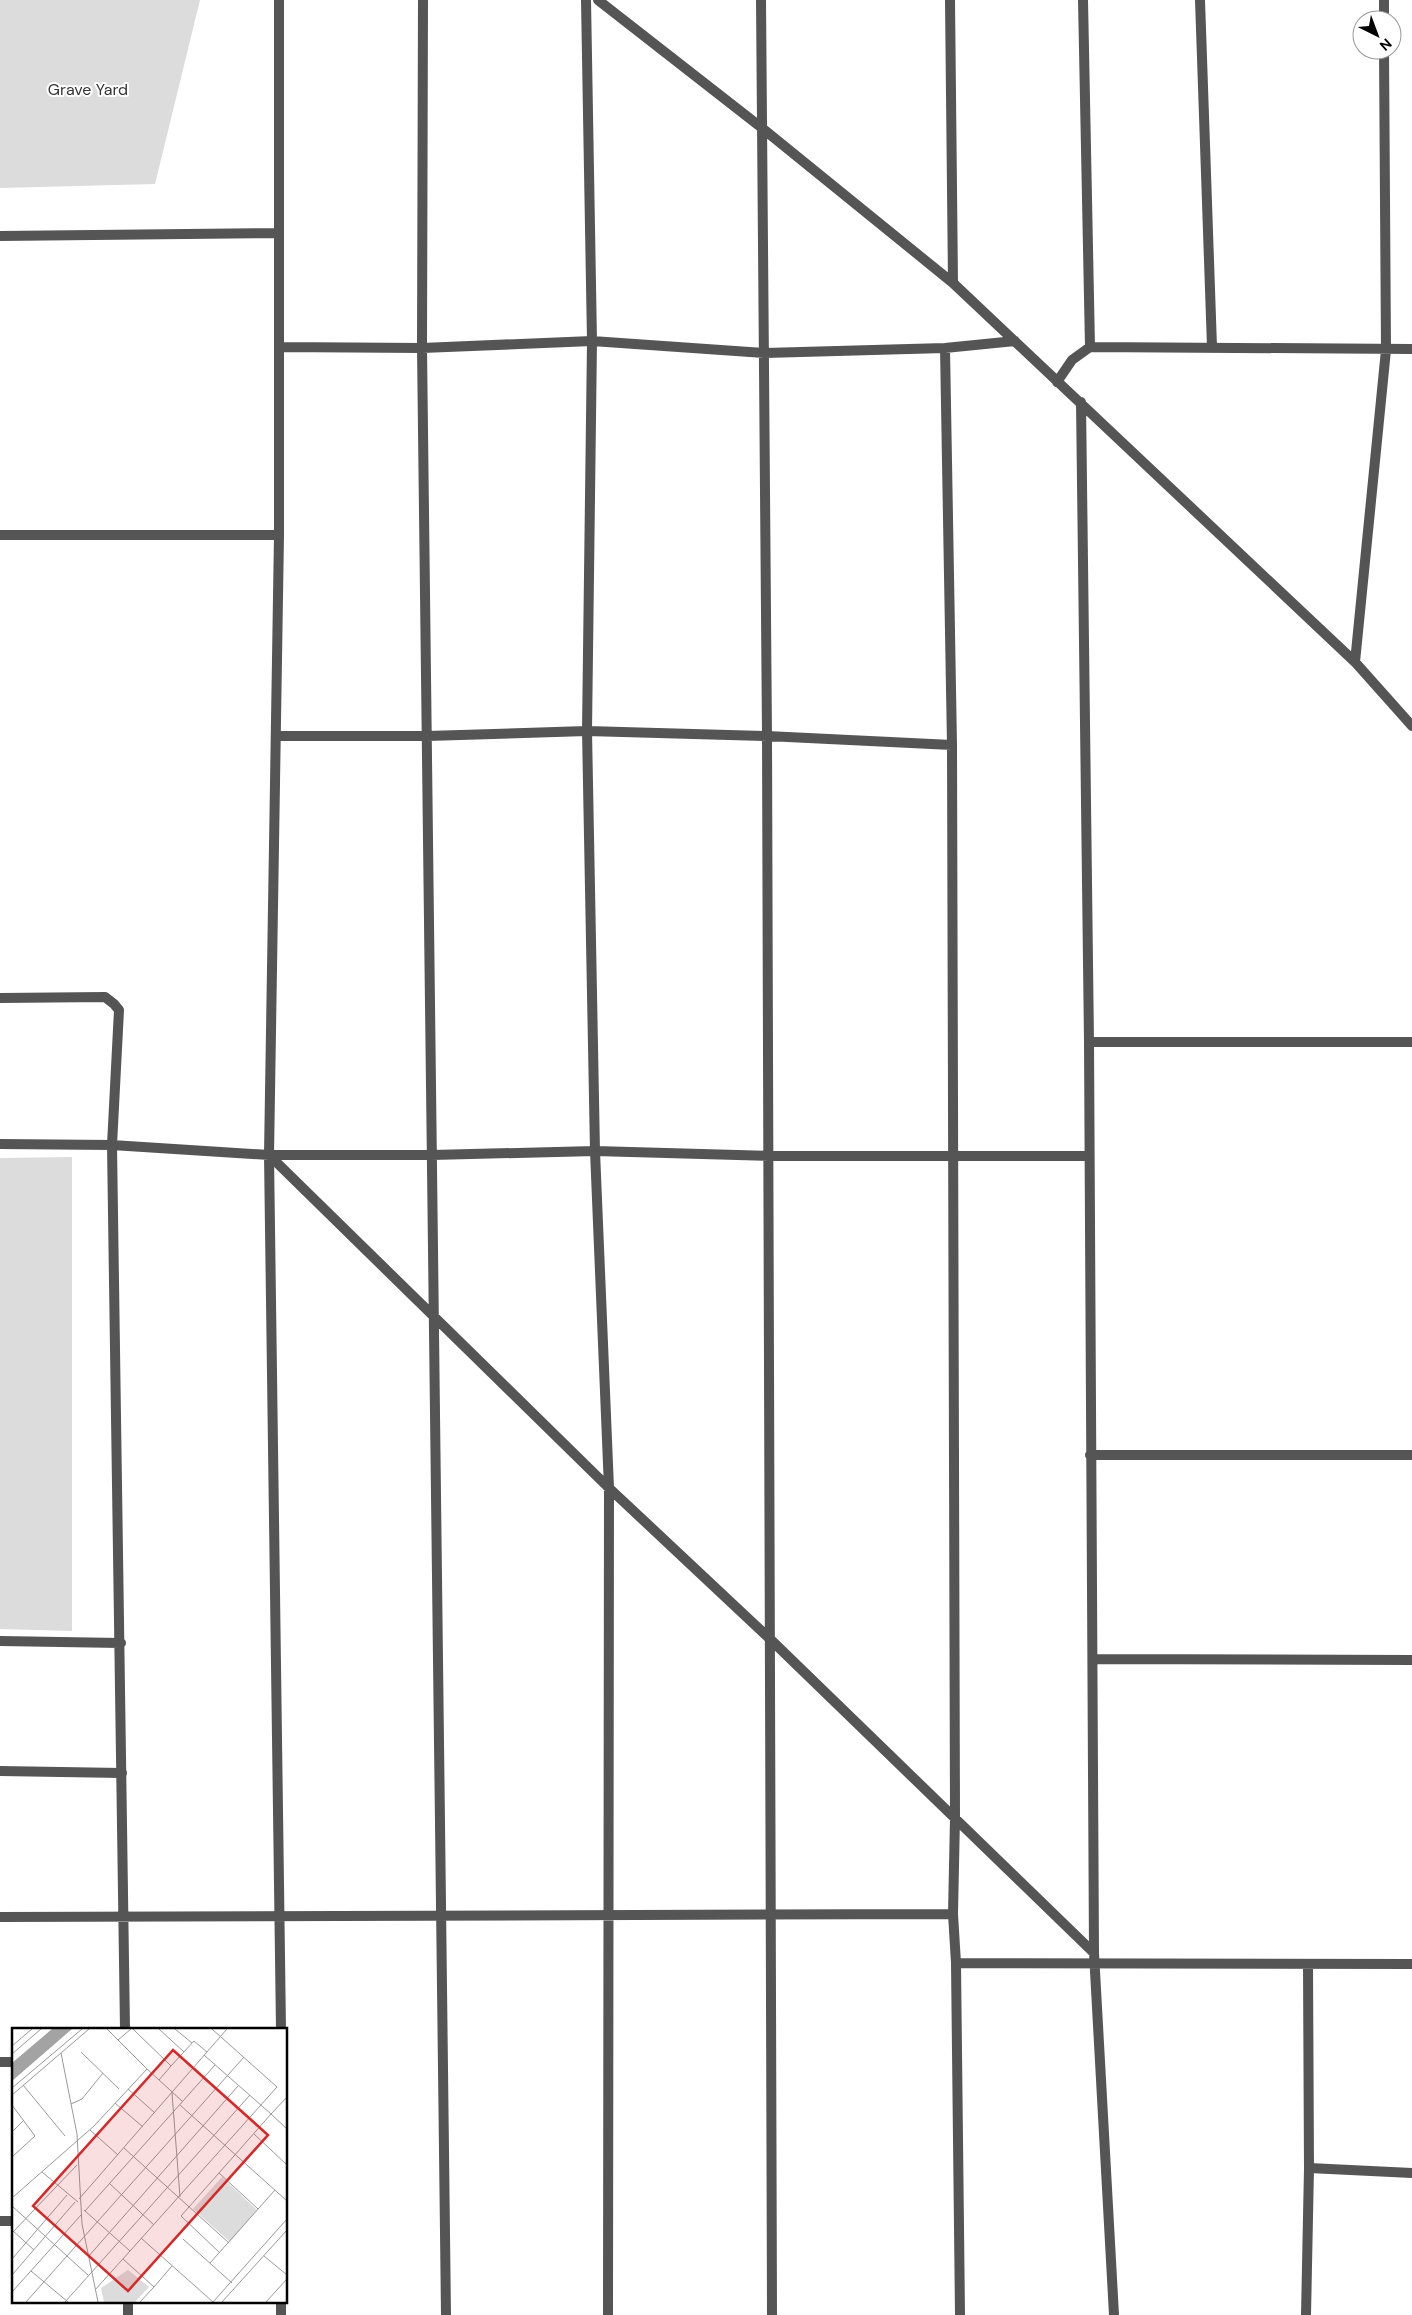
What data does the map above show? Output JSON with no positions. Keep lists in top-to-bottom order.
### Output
{
  "parks": ["Grave Yard"],
  "north": "bottom right"
}
